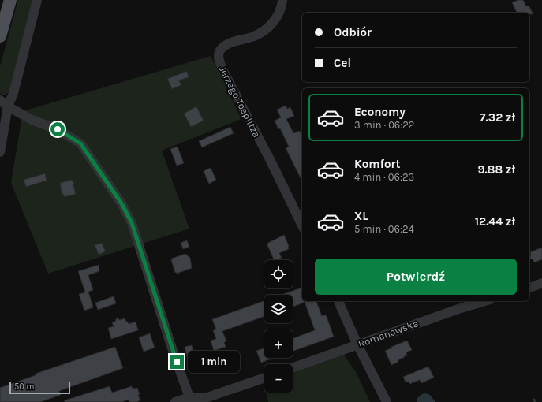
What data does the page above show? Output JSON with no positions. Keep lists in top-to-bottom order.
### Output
{
  "streets": {
    "street": ["Jerzego Toeplitza", "Romanowska"]
  },
  "scale_bar": "50 m",
  "page": {
    "banner": ["Odbiór", "Cel"],
    "list": [
      {
        "name": "Economy",
        "note": "3 min · 06:22",
        "value": "7.32 zł"
      },
      {
        "name": "Komfort",
        "note": "4 min · 06:23",
        "value": "9.88 zł"
      },
      {
        "name": "XL",
        "note": "5 min · 06:24",
        "value": "12.44 zł"
      }
    ],
    "buttons": "Potwierdź",
    "map_buttons": ["+", "−"],
    "bubble": "1 min",
    "scale": "50 m"
  }
}
